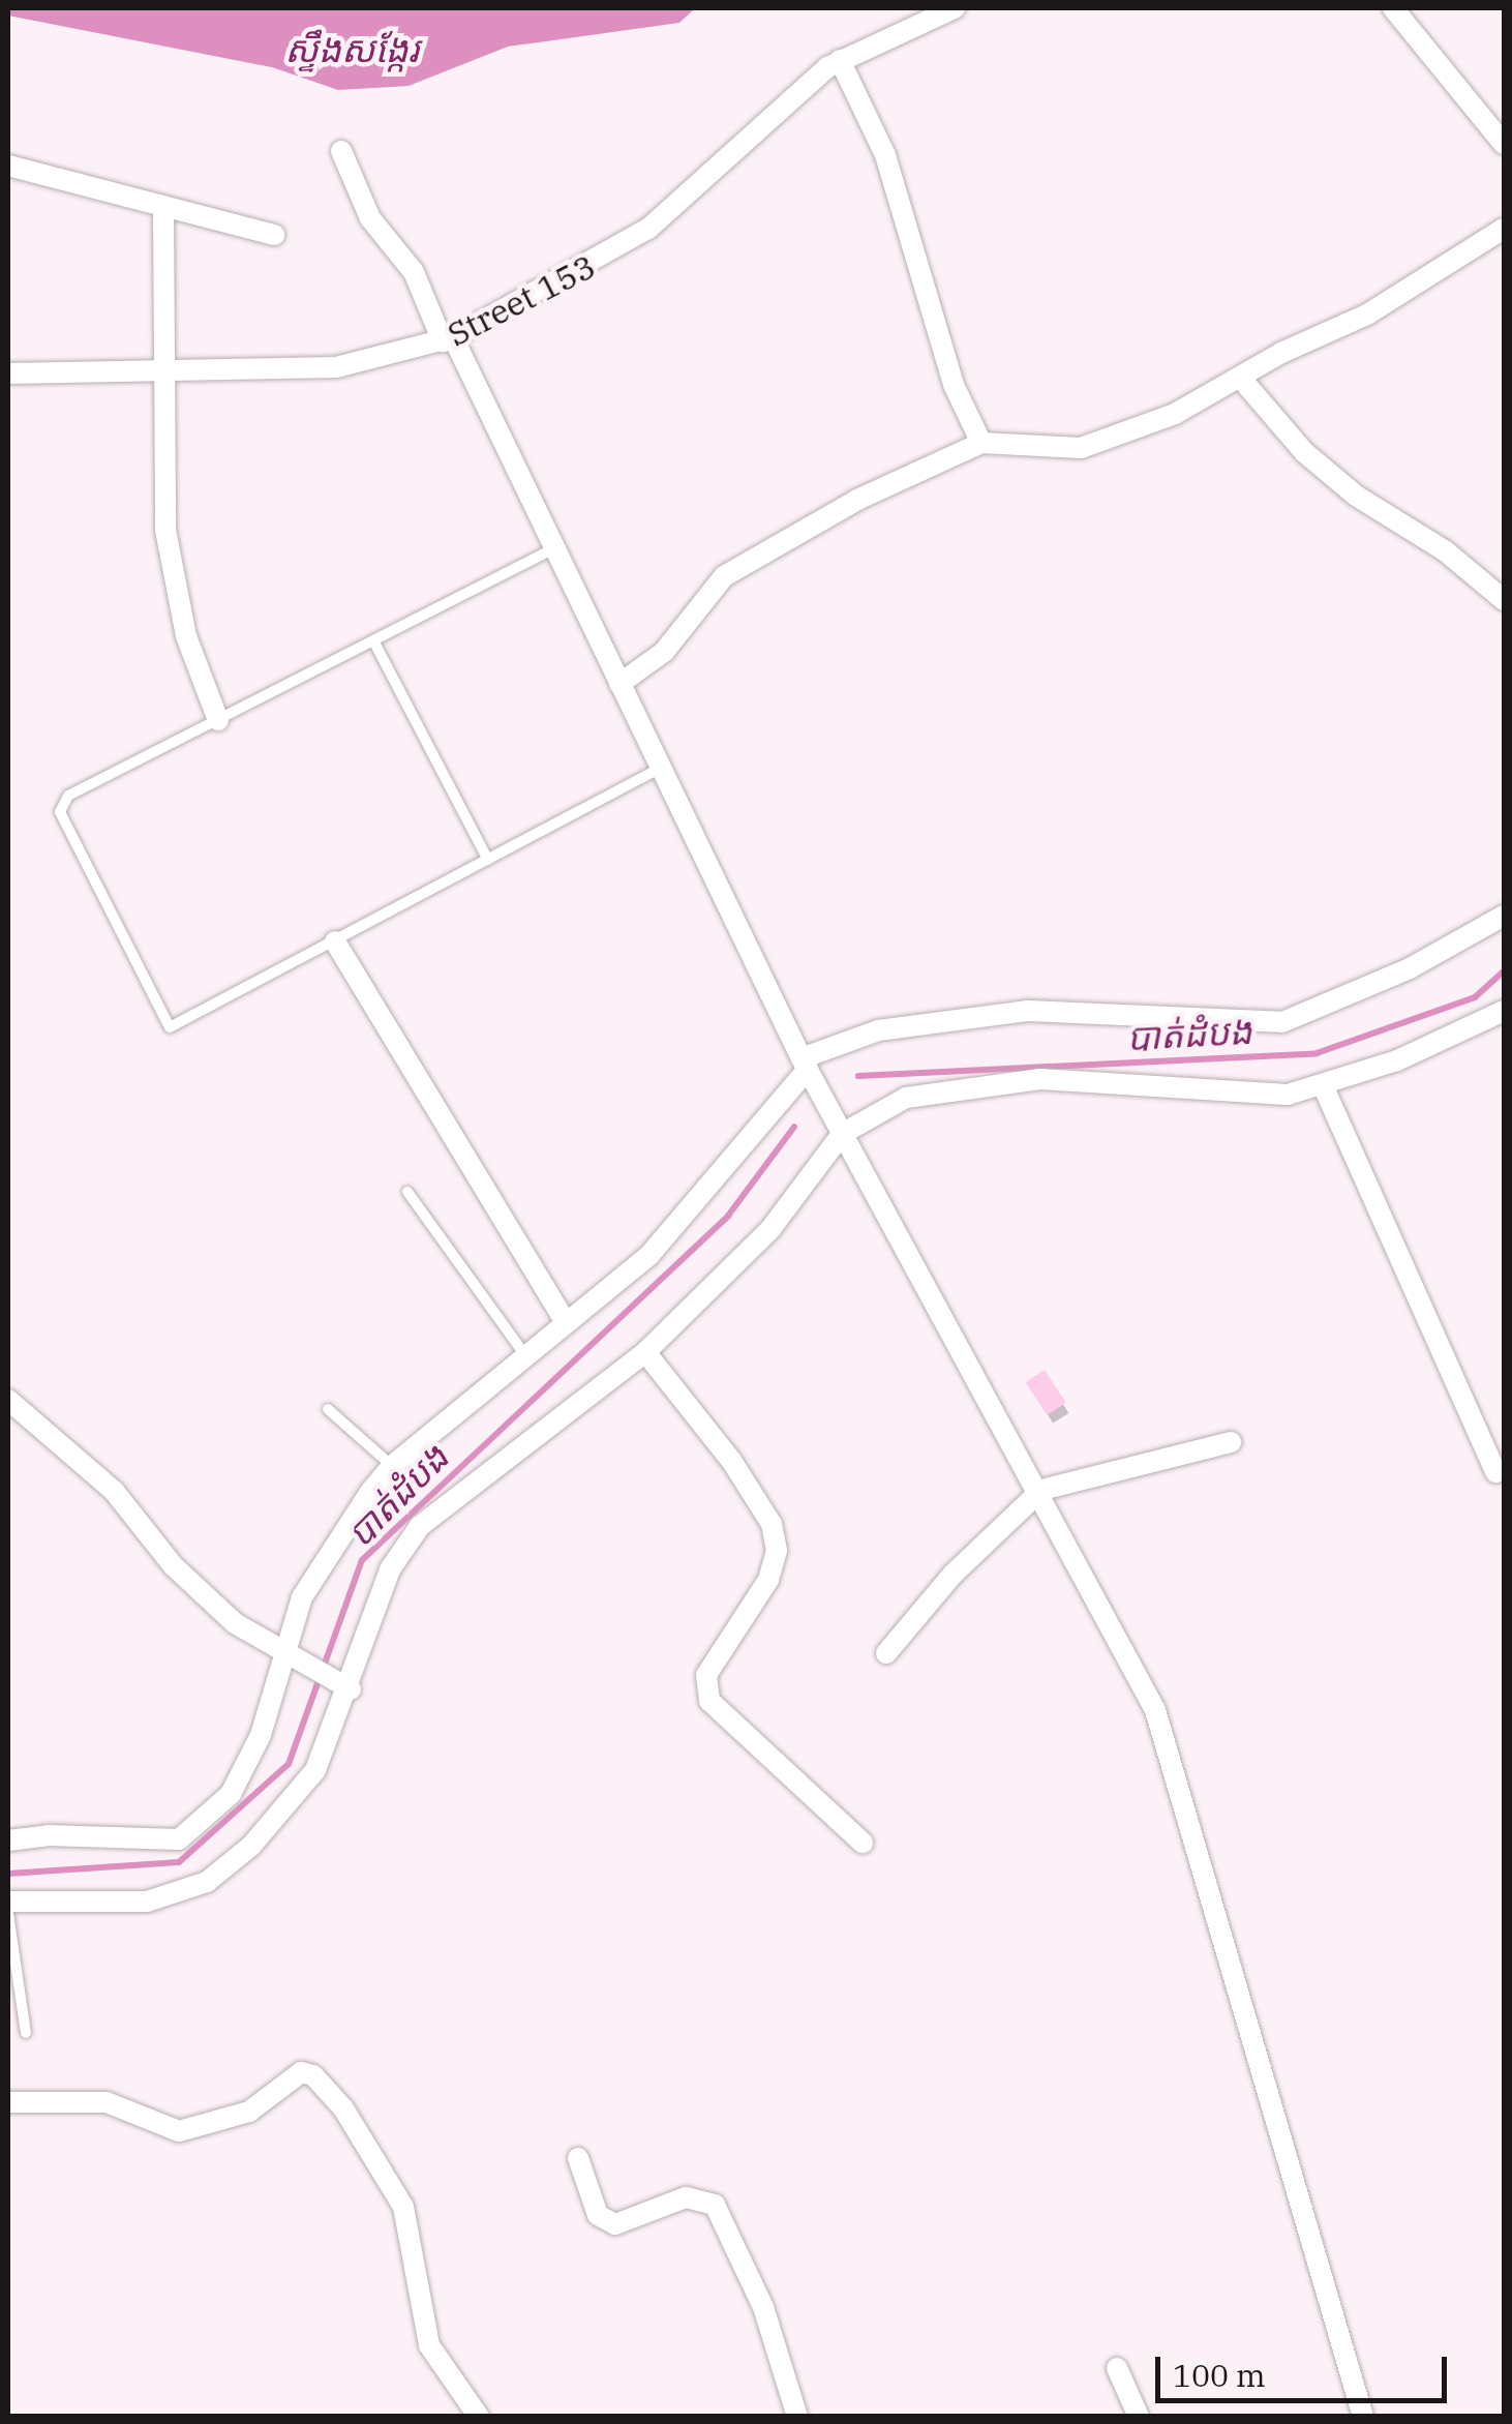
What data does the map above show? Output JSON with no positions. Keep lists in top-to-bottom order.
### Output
{
  "streets": {
    "street": ["Street 153"]
  },
  "water": ["ស្ទឹងសង្កែរ", "បាត់ដំបង"],
  "scale_bar": "100 m"
}
